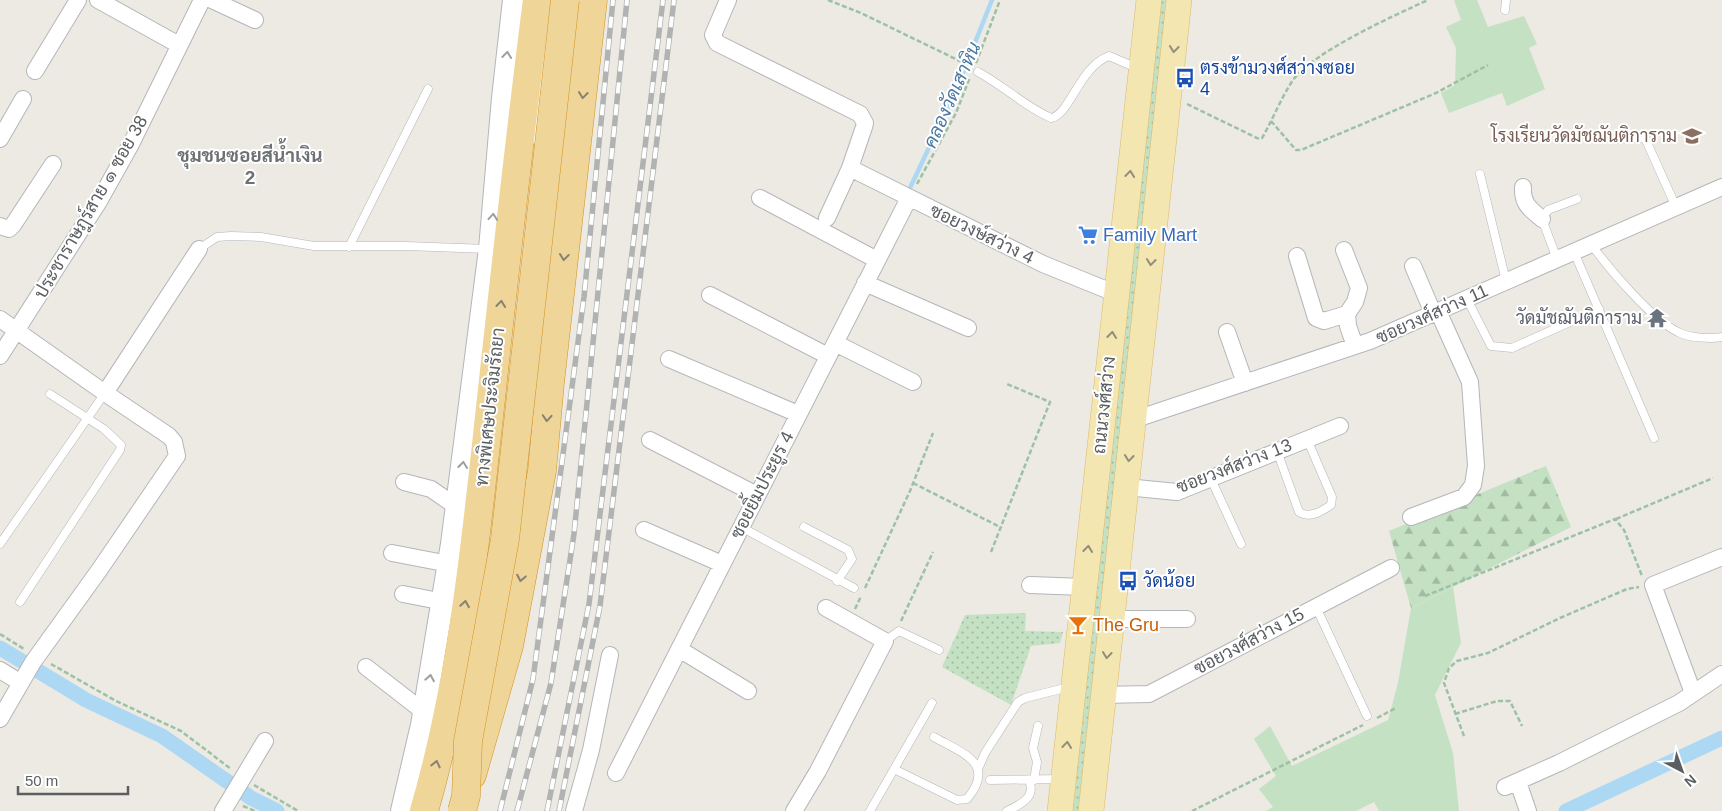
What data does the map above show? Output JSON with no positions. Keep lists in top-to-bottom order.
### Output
{
  "streets": {
    "highway": ["ทางพิเศษประจิมรัถยา"],
    "main road": ["ถนนวงศ์สว่าง"],
    "street": [
      "ประชาราษฎร์สาย ๑ ซอย 38",
      "ซอยวงษ์สว่าง 4",
      "ซอยวงศ์สว่าง 11",
      "ซอยวงศ์สว่าง 13",
      "ซอยยิ้มประยูร 4",
      "ซอยวงศ์สว่าง 15"
    ]
  },
  "crossings": [
    ["ซอยวงษ์สว่าง 4", "ถนนวงศ์สว่าง"],
    ["ซอยวงษ์สว่าง 4", "ซอยยิ้มประยูร 4"],
    ["ซอยวงศ์สว่าง 11", "ถนนวงศ์สว่าง"],
    ["ถนนวงศ์สว่าง", "ซอยวงศ์สว่าง 13"],
    ["ถนนวงศ์สว่าง", "ซอยวงศ์สว่าง 15"]
  ],
  "districts": ["ชุมชนซอยสีน้ำเงิน 2"],
  "water": ["คลองวัดเสาหิน"],
  "places": {
    "bus stop": ["ตรงข้ามวงศ์สว่างซอย 4", "วัดน้อย"],
    "school or university": ["โรงเรียนวัดมัชฌันติการาม"],
    "supermarket": ["Family Mart"],
    "temple": ["วัดมัชฌันติการาม"],
    "bar": ["The Gru"]
  },
  "scale_bar": "50 m",
  "north": "bottom right"
}
